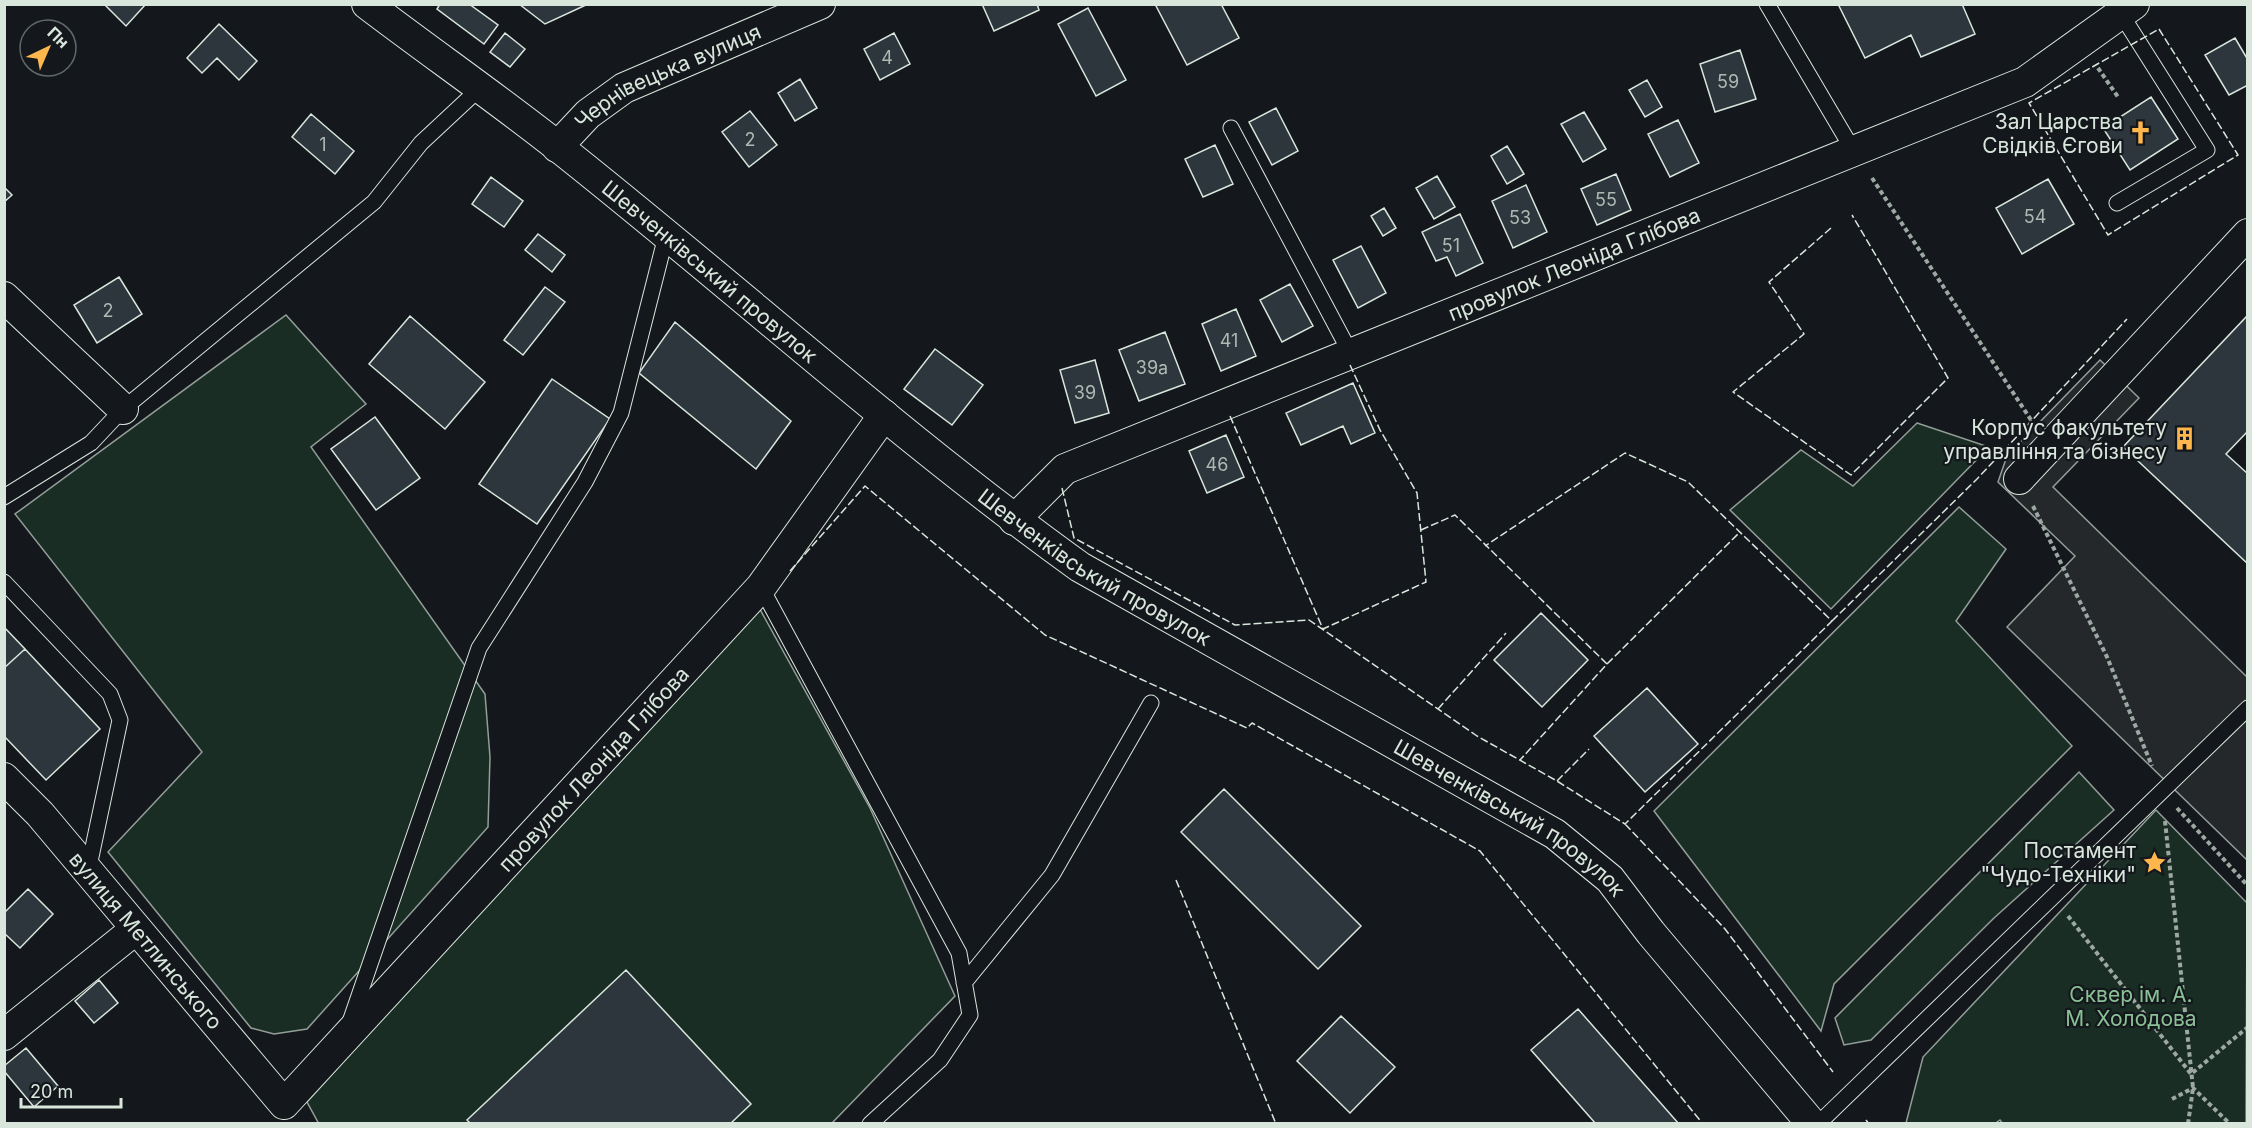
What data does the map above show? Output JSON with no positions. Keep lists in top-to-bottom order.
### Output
{
  "streets": {
    "street": [
      "Чернівецька вулиця",
      "провулок Леоніда Глібова",
      "Шевченківський провулок",
      "вулиця Метлинського"
    ]
  },
  "crossings": [
    ["Чернівецька вулиця", "Шевченківський провулок"],
    ["провулок Леоніда Глібова", "Шевченківський провулок"],
    ["провулок Леоніда Глібова", "вулиця Метлинського"]
  ],
  "parks": ["Сквер ім. А. М. Холодова"],
  "places": {
    "church": ["Зал Царства Свідків Єгови"],
    "building": ["Корпус факультету управління та бізнесу"],
    "place": ["Постамент \"Чудо-Техніки\""]
  },
  "house_numbers": [
    "4",
    "59",
    "2",
    "1",
    "55",
    "54",
    "53",
    "51",
    "2",
    "41",
    "39а",
    "39",
    "46"
  ],
  "scale_bar": "20 m",
  "north": "top right"
}
